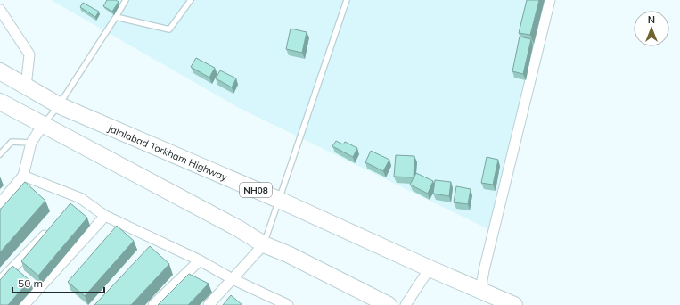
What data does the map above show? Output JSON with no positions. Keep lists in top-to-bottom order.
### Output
{
  "streets": {
    "highway": ["Jalalabad Torkham Highway", "NH08"]
  },
  "scale_bar": "50 m",
  "north": "top"
}
